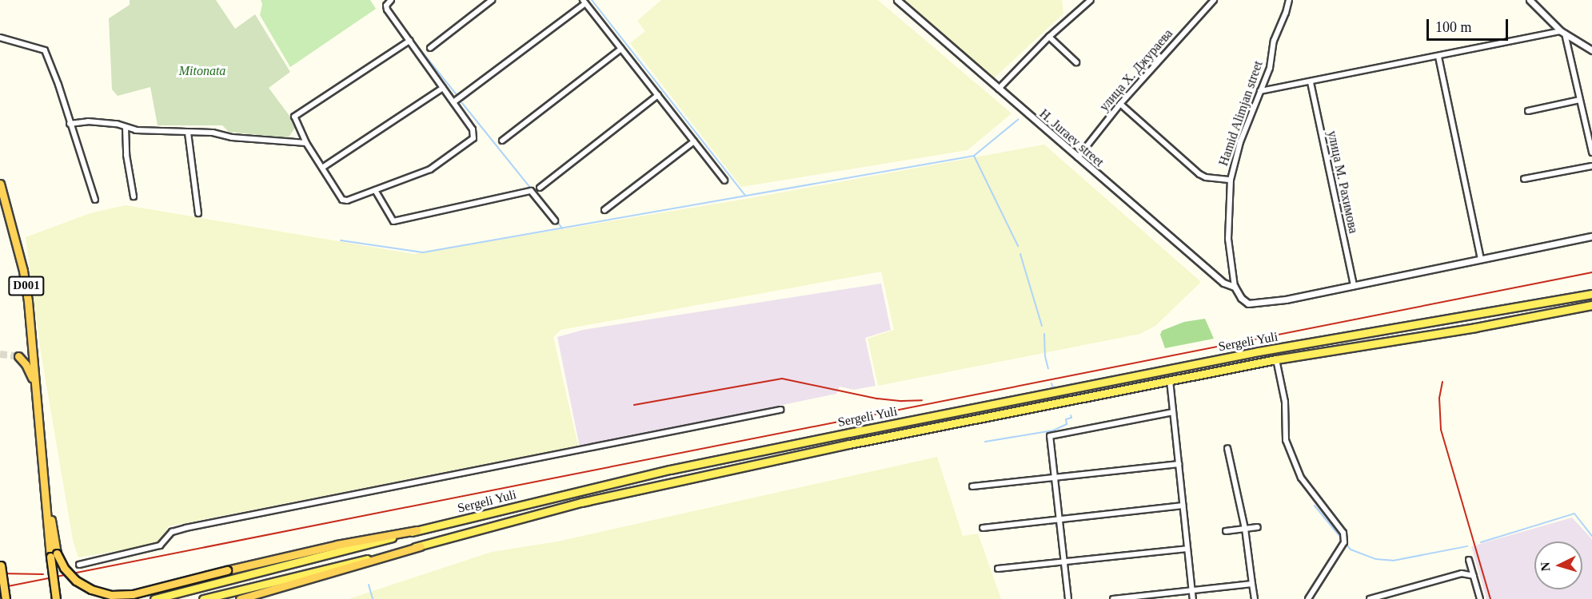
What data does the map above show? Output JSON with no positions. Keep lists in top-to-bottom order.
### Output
{
  "streets": {
    "highway": ["D001"],
    "main road": ["Sergeli Yuli"],
    "street": [
      "улица Х. Джураева",
      "Hamid Alimjan street",
      "H. Juraev street",
      "улица М. Рахимова"
    ]
  },
  "crossings": [
    ["улица Х. Джураева", "Hamid Alimjan street"],
    ["улица Х. Джураева", "H. Juraev street"],
    ["Hamid Alimjan street", "H. Juraev street"],
    ["H. Juraev street", "улица М. Рахимова"]
  ],
  "parks": ["Mitonata"],
  "scale_bar": "100 m",
  "north": "left"
}
